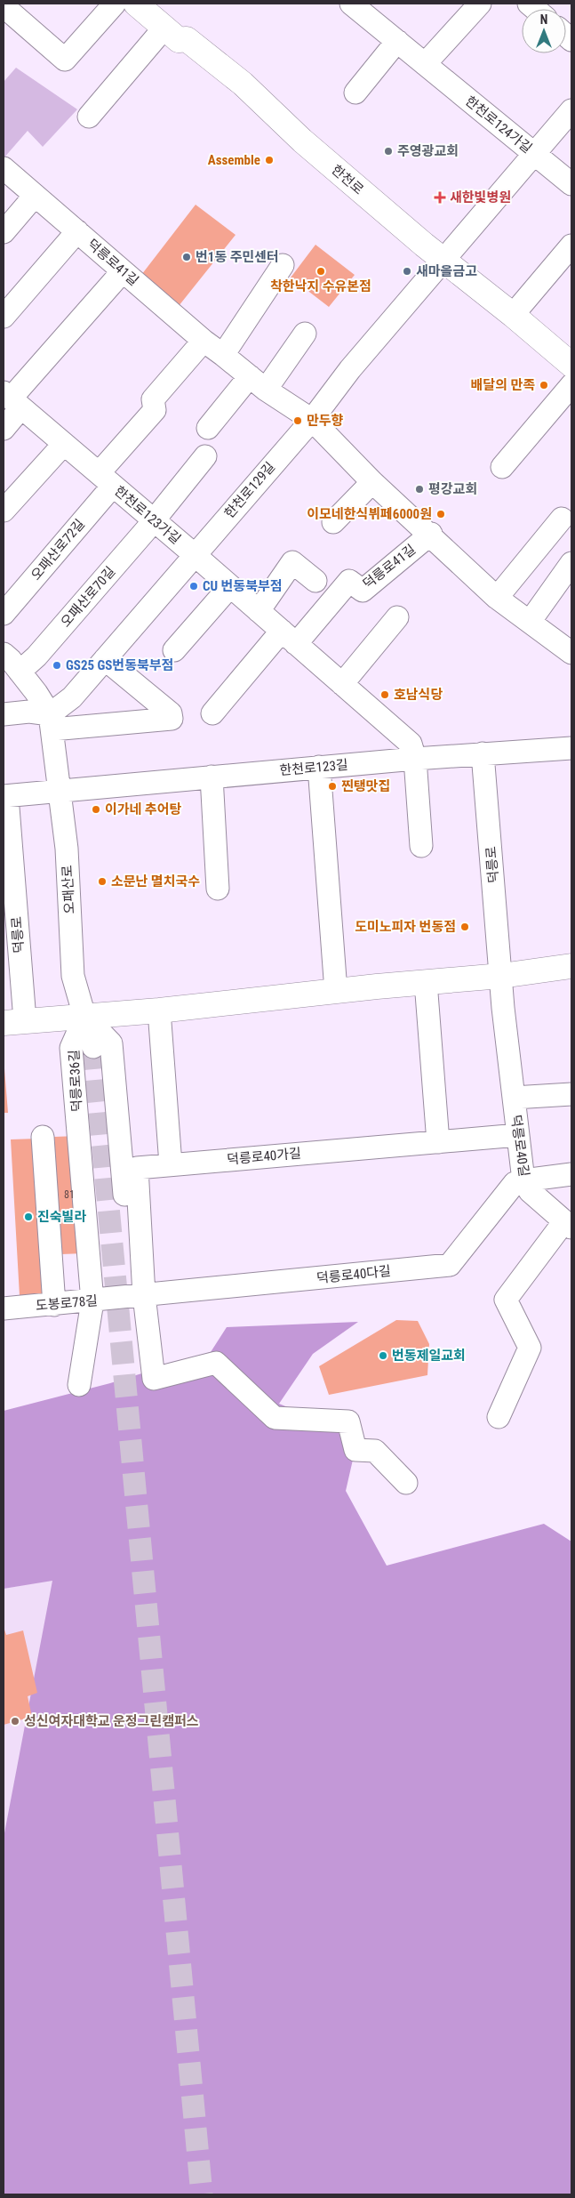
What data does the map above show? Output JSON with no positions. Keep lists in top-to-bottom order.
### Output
{
  "streets": {
    "main road": ["한천로", "덕릉로"],
    "street": [
      "한천로124가길",
      "덕릉로41길",
      "한천로129길",
      "한천로123가길",
      "오패산로72길",
      "오패산로70길",
      "한천로123길",
      "오패산로",
      "덕릉로36길",
      "덕릉로40길",
      "덕릉로40가길",
      "덕릉로40다길",
      "도봉로78길"
    ]
  },
  "crossings": [
    ["한천로124가길", "한천로129길"],
    ["한천로", "한천로129길"],
    ["덕릉로41길", "한천로129길"],
    ["덕릉로41길", "한천로123가길"],
    ["덕릉로41길", "오패산로72길"],
    ["한천로129길", "한천로123가길"],
    ["한천로129길", "오패산로"],
    ["한천로123가길", "오패산로72길"],
    ["한천로123가길", "오패산로70길"],
    ["한천로123가길", "한천로123길"],
    ["오패산로70길", "오패산로"],
    ["한천로123길", "덕릉로"],
    ["한천로123길", "오패산로"],
    ["덕릉로", "오패산로"],
    ["덕릉로", "덕릉로36길"],
    ["덕릉로", "덕릉로40길"],
    ["오패산로", "덕릉로36길"],
    ["덕릉로36길", "도봉로78길"],
    ["덕릉로40길", "덕릉로40가길"],
    ["덕릉로40길", "덕릉로40다길"],
    ["덕릉로40가길", "덕릉로40다길"],
    ["덕릉로40가길", "도봉로78길"],
    ["덕릉로40다길", "도봉로78길"]
  ],
  "places": {
    "other": [
      "주영광교회",
      "Assemble",
      "번1동 주민센터",
      "착한낙지 수유본점",
      "새마을금고",
      "배달의 만족",
      "만두향",
      "평강교회",
      "이모네한식뷔페6000원",
      "CU 번동북부점",
      "GS25 GS번동북부점",
      "호남식당",
      "찐탱맛집",
      "이가네 추어탕",
      "소문난 멸치국수",
      "도미노피자 번동점",
      "진숙빌라",
      "번동제일교회",
      "성신여자대학교 운정그린캠퍼스"
    ],
    "health": ["새한빛병원"]
  },
  "house_numbers": ["81"],
  "north": "top"
}
